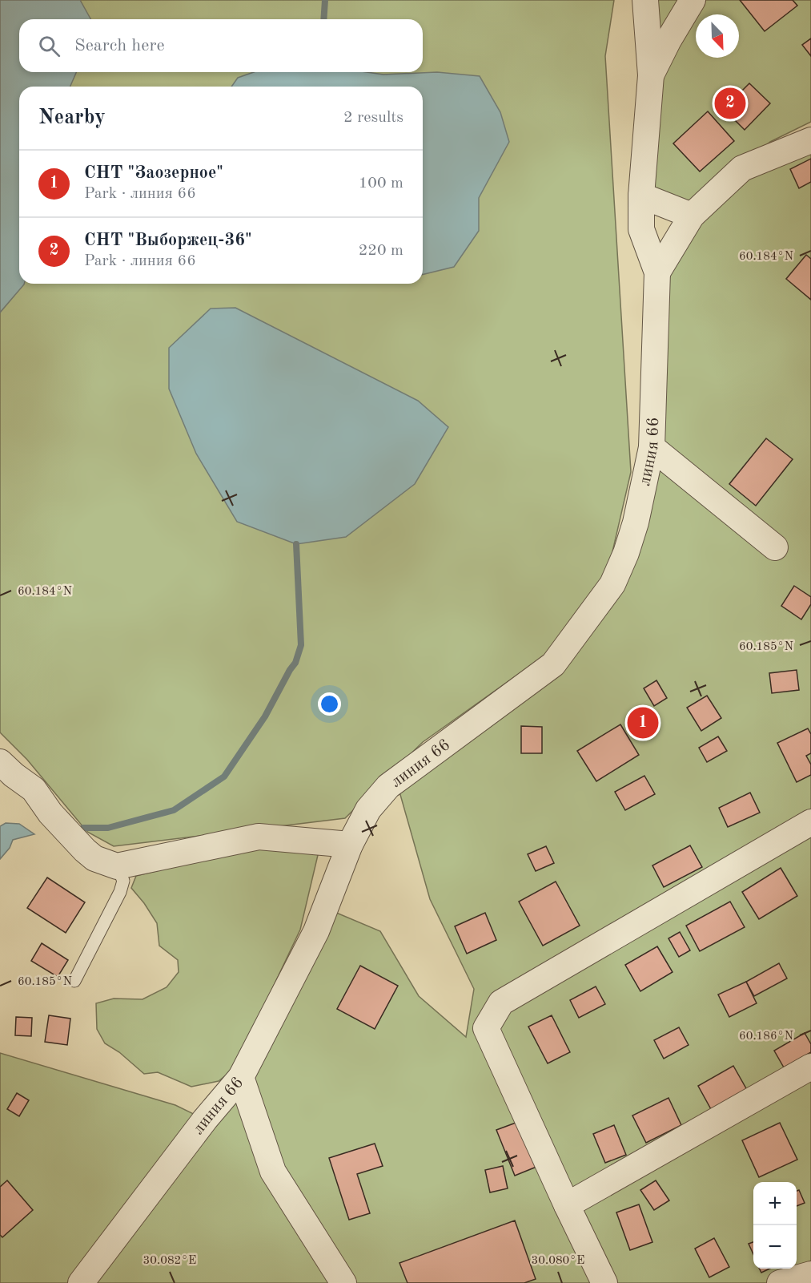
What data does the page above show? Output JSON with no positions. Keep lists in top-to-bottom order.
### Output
{
  "streets": {
    "street": ["линия 66"]
  },
  "north": "bottom right",
  "page": {
    "search": "Search here",
    "pins": ["2", "1"],
    "heading": ["Nearby", "2 results"],
    "list": [
      {
        "mark": "1",
        "name": "СНТ \"Заозерное\"",
        "note": "Park · линия 66",
        "value": "100 m"
      },
      {
        "mark": "2",
        "name": "СНТ \"Выборжец-36\"",
        "note": "Park · линия 66",
        "value": "220 m"
      }
    ],
    "map_buttons": ["+", "−"]
  },
  "coordinates": [
    "60.184°N",
    "60.185°N",
    "60.186°N",
    "30.082°E",
    "30.080°E"
  ]
}
